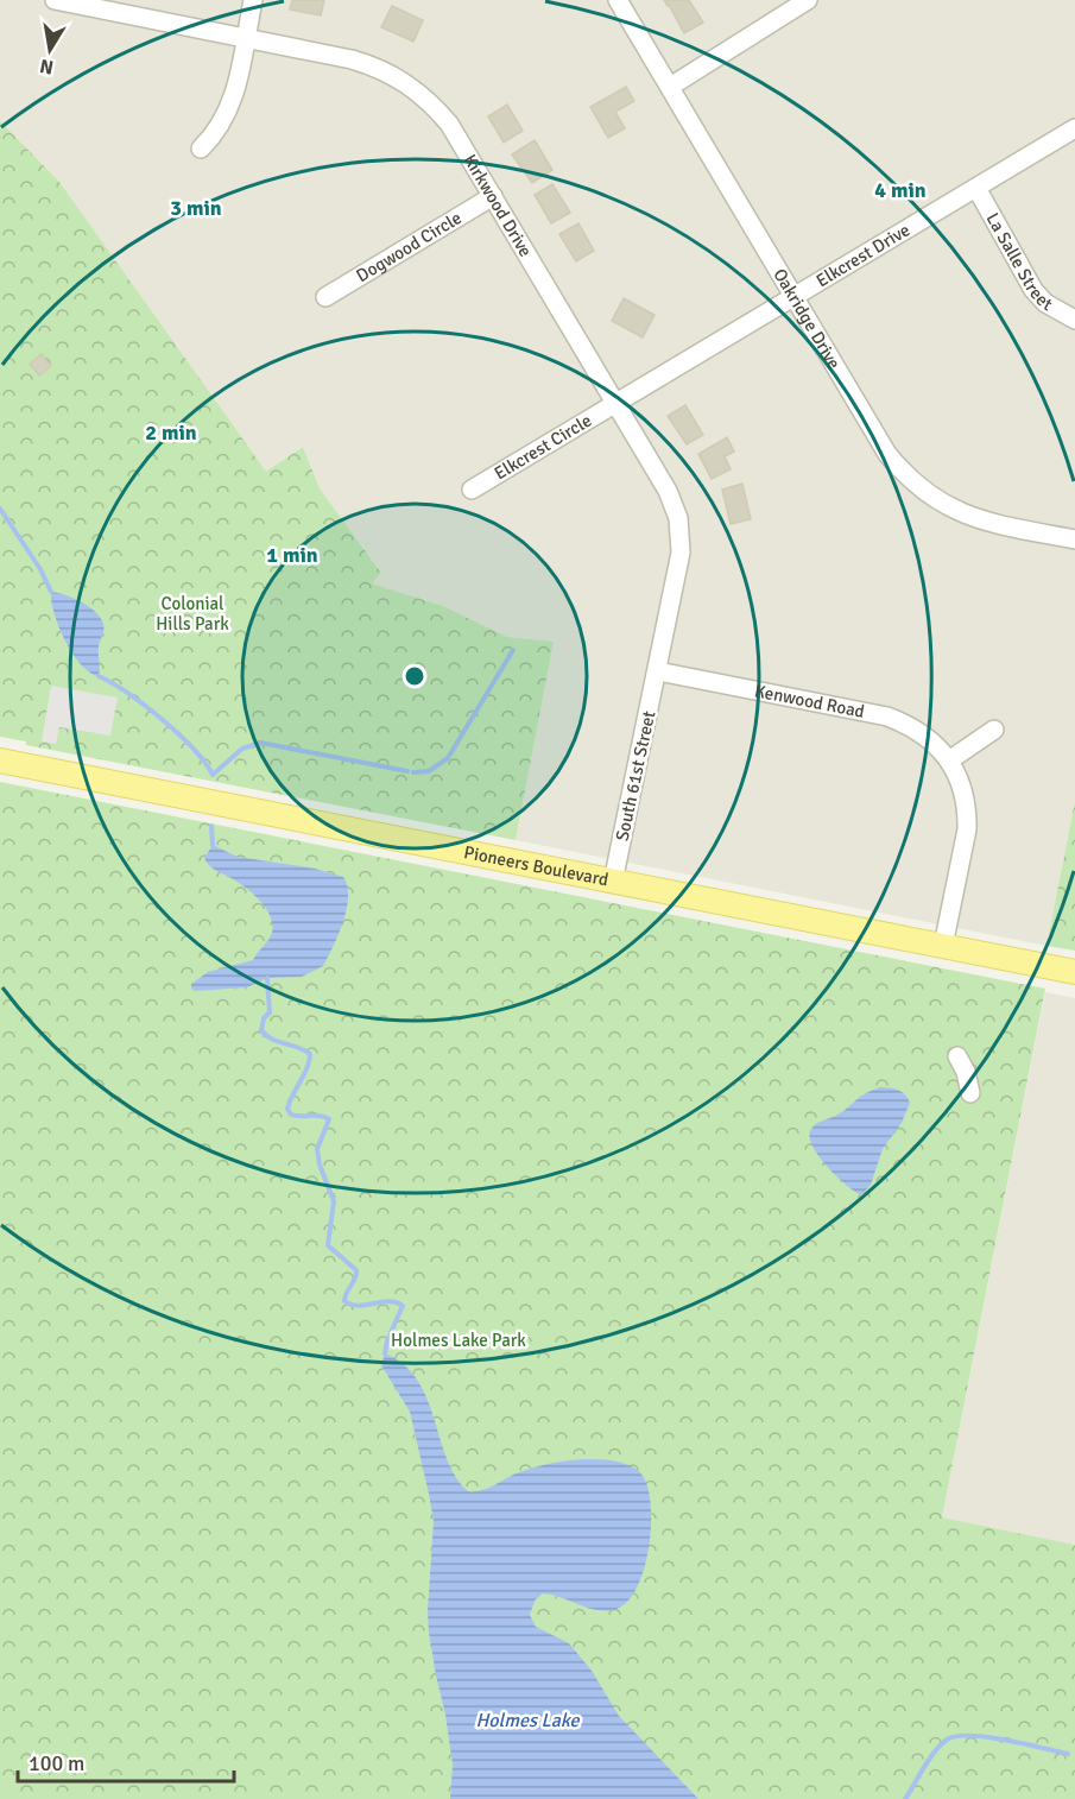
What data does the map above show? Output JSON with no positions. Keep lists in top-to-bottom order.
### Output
{
  "streets": {
    "main road": ["Pioneers Boulevard"],
    "street": [
      "Kirkwood Drive",
      "Dogwood Circle",
      "Elkcrest Drive",
      "La Salle Street",
      "Oakridge Drive",
      "Elkcrest Circle",
      "Kenwood Road",
      "South 61st Street"
    ]
  },
  "crossings": [
    ["Kirkwood Drive", "Dogwood Circle"],
    ["Kirkwood Drive", "Elkcrest Drive"],
    ["Kirkwood Drive", "Elkcrest Circle"],
    ["Kirkwood Drive", "Kenwood Road"],
    ["Kirkwood Drive", "South 61st Street"],
    ["Elkcrest Drive", "La Salle Street"],
    ["Elkcrest Drive", "Oakridge Drive"],
    ["Elkcrest Drive", "Elkcrest Circle"],
    ["Kenwood Road", "South 61st Street"],
    ["South 61st Street", "Pioneers Boulevard"]
  ],
  "water": ["Holmes Lake"],
  "parks": ["Colonial Hills Park", "Holmes Lake Park"],
  "scale_bar": "100 m",
  "north": "bottom",
  "rings": [
    "4 min",
    "3 min",
    "2 min",
    "1 min"
  ]
}
